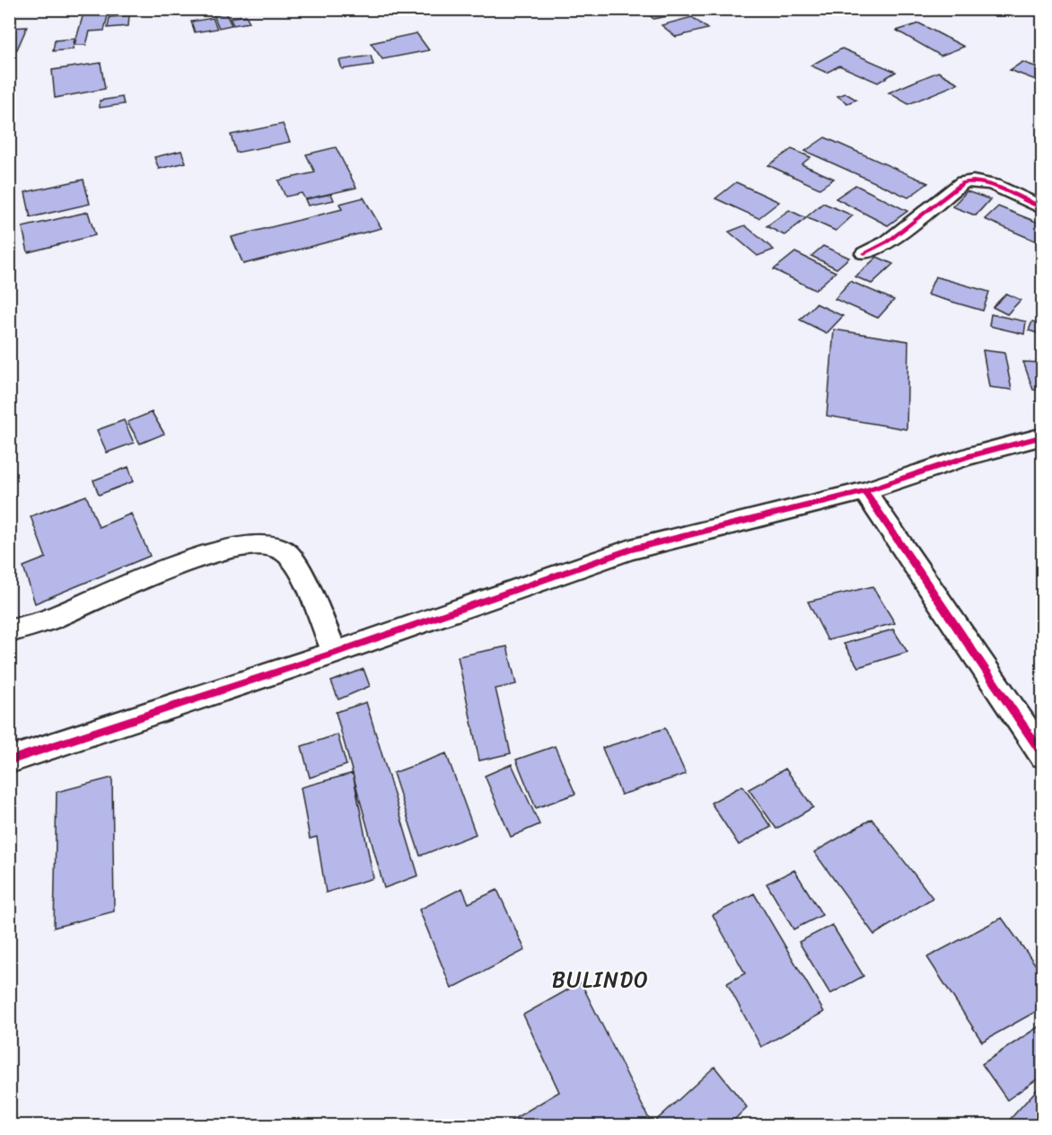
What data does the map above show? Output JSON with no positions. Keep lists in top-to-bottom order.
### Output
{
  "districts": ["BULINDO"]
}
